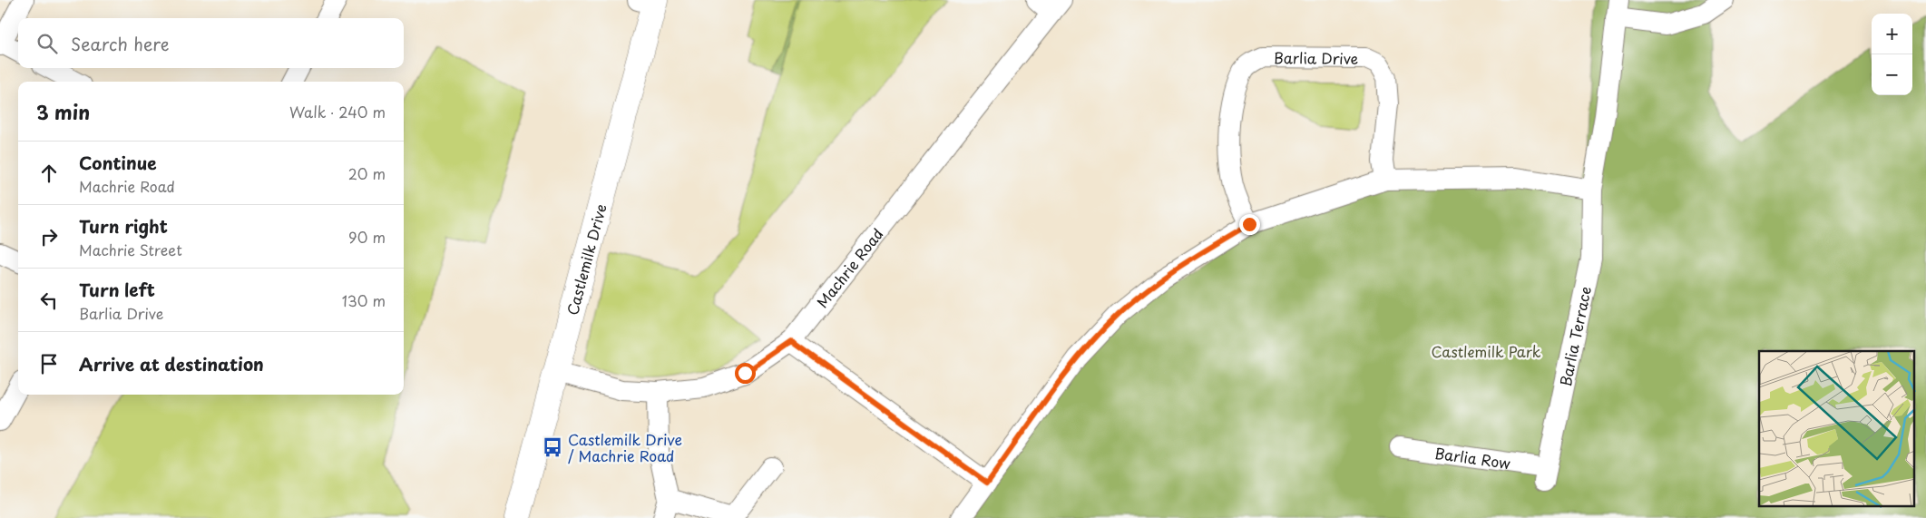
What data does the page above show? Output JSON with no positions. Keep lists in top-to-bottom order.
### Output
{
  "streets": {
    "street": [
      "Barlia Drive",
      "Castlemilk Drive",
      "Machrie Road",
      "Barlia Terrace",
      "Barlia Row"
    ]
  },
  "crossings": [
    ["Castlemilk Drive", "Machrie Road"],
    ["Barlia Terrace", "Barlia Row"]
  ],
  "parks": ["Castlemilk Park"],
  "places": {
    "bus stop": ["Castlemilk Drive / Machrie Road"]
  },
  "page": {
    "map_buttons": ["+", "−"],
    "search": "Search here",
    "heading": ["3 min", "Walk · 240 m"],
    "list": [
      ["Continue", "Machrie Road", "20 m"],
      ["Turn right", "Machrie Street", "90 m"],
      ["Turn left", "Barlia Drive", "130 m"],
      "Arrive at destination"
    ]
  }
}
